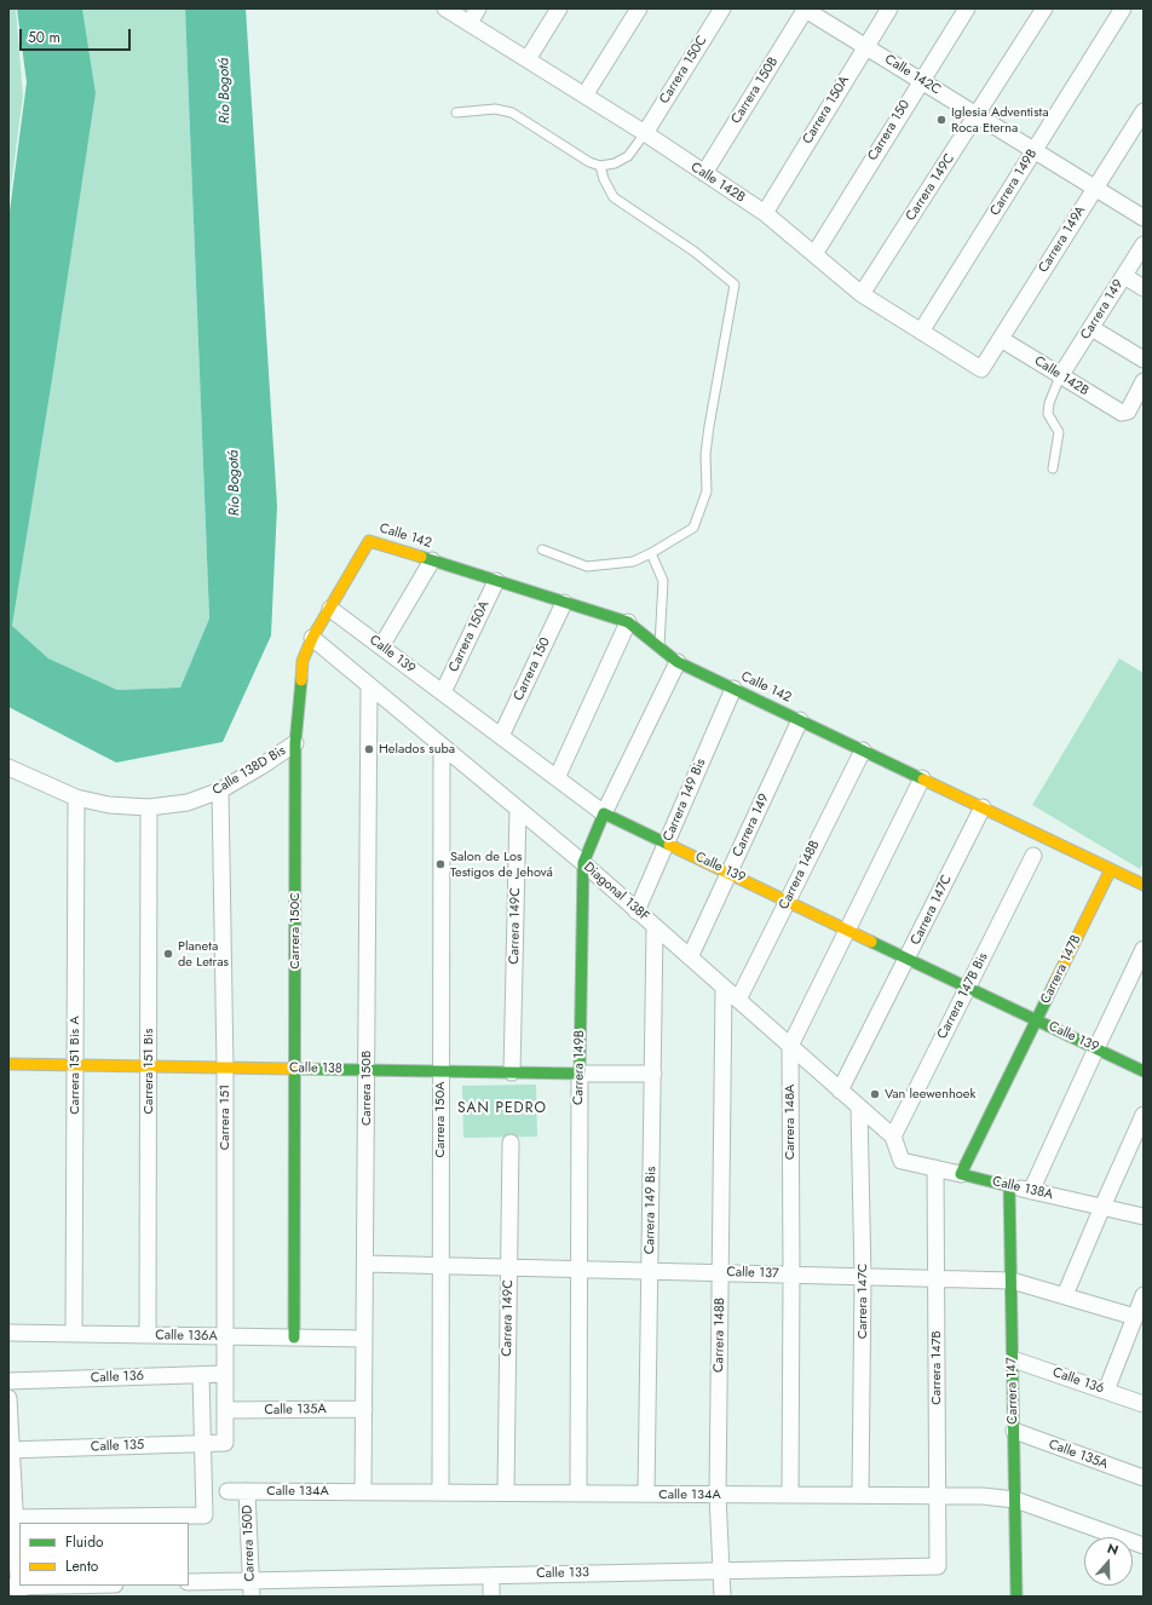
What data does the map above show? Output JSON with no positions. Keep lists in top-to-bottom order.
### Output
{
  "streets": {
    "street": [
      "Carrera 150C",
      "Calle 142C",
      "Carrera 150B",
      "Carrera 150A",
      "Carrera 150",
      "Calle 142B",
      "Carrera 149B",
      "Carrera 149C",
      "Carrera 149A",
      "Carrera 149",
      "Calle 142",
      "Calle 139",
      "Calle 138D Bis",
      "Carrera 149 Bis",
      "Carrera 148B",
      "Diagonal 138F",
      "Carrera 147C",
      "Carrera 147B",
      "Carrera 147B Bis",
      "Carrera 151 Bis A",
      "Calle 138",
      "Carrera 151 Bis",
      "Carrera 151",
      "Carrera 148A",
      "Calle 138A",
      "Calle 137",
      "Calle 136A",
      "Calle 136",
      "Carrera 147",
      "Calle 135A",
      "Calle 135",
      "Calle 134A",
      "Carrera 150D",
      "Calle 133"
    ]
  },
  "crossings": [
    ["Carrera 150C", "Calle 142B"],
    ["Carrera 150C", "Calle 142"],
    ["Carrera 150C", "Calle 139"],
    ["Carrera 150C", "Calle 138D Bis"],
    ["Carrera 150C", "Diagonal 138F"],
    ["Carrera 150C", "Calle 138"],
    ["Carrera 150C", "Calle 136A"],
    ["Calle 142C", "Carrera 150B"],
    ["Calle 142C", "Carrera 150A"],
    ["Calle 142C", "Carrera 150"],
    ["Calle 142C", "Carrera 149B"],
    ["Calle 142C", "Carrera 149C"],
    ["Calle 142C", "Carrera 149A"],
    ["Carrera 150B", "Calle 142B"],
    ["Carrera 150B", "Diagonal 138F"],
    ["Carrera 150B", "Calle 138"],
    ["Carrera 150B", "Calle 137"],
    ["Carrera 150B", "Calle 136A"],
    ["Carrera 150B", "Calle 135A"],
    ["Carrera 150B", "Calle 134A"],
    ["Carrera 150A", "Calle 142B"],
    ["Carrera 150A", "Calle 142"],
    ["Carrera 150A", "Calle 139"],
    ["Carrera 150A", "Diagonal 138F"],
    ["Carrera 150A", "Calle 138"],
    ["Carrera 150A", "Calle 137"],
    ["Carrera 150A", "Calle 134A"],
    ["Carrera 150", "Calle 142B"],
    ["Carrera 150", "Calle 142"],
    ["Carrera 150", "Calle 139"],
    ["Calle 142B", "Carrera 149B"],
    ["Calle 142B", "Carrera 149C"],
    ["Calle 142B", "Carrera 149A"],
    ["Calle 142B", "Carrera 149"],
    ["Carrera 149B", "Calle 142"],
    ["Carrera 149B", "Calle 139"],
    ["Carrera 149B", "Diagonal 138F"],
    ["Carrera 149B", "Calle 138"],
    ["Carrera 149B", "Calle 137"],
    ["Carrera 149B", "Calle 134A"],
    ["Carrera 149C", "Diagonal 138F"],
    ["Carrera 149C", "Calle 138"],
    ["Carrera 149C", "Calle 137"],
    ["Carrera 149C", "Calle 134A"],
    ["Carrera 149", "Calle 142"],
    ["Carrera 149", "Calle 139"],
    ["Carrera 149", "Diagonal 138F"],
    ["Calle 142", "Carrera 149 Bis"],
    ["Calle 142", "Carrera 148B"],
    ["Calle 142", "Carrera 147C"],
    ["Calle 142", "Carrera 147B"],
    ["Calle 142", "Carrera 148A"],
    ["Calle 139", "Carrera 149 Bis"],
    ["Calle 139", "Carrera 148B"],
    ["Calle 139", "Carrera 147C"],
    ["Calle 139", "Carrera 147B"],
    ["Calle 139", "Carrera 147B Bis"],
    ["Calle 139", "Carrera 148A"],
    ["Calle 138D Bis", "Carrera 151 Bis A"],
    ["Calle 138D Bis", "Carrera 151 Bis"],
    ["Calle 138D Bis", "Carrera 151"],
    ["Carrera 149 Bis", "Diagonal 138F"],
    ["Carrera 149 Bis", "Calle 138"],
    ["Carrera 149 Bis", "Calle 137"],
    ["Carrera 149 Bis", "Calle 134A"],
    ["Carrera 148B", "Diagonal 138F"],
    ["Carrera 148B", "Calle 137"],
    ["Carrera 148B", "Calle 134A"],
    ["Carrera 148B", "Calle 133"],
    ["Diagonal 138F", "Carrera 147C"],
    ["Diagonal 138F", "Carrera 147B Bis"],
    ["Diagonal 138F", "Carrera 148A"],
    ["Diagonal 138F", "Calle 138A"],
    ["Carrera 147C", "Calle 137"],
    ["Carrera 147C", "Calle 134A"],
    ["Carrera 147B", "Calle 138A"],
    ["Carrera 147B", "Calle 137"],
    ["Carrera 147B", "Calle 134A"],
    ["Carrera 147B", "Calle 133"],
    ["Carrera 147B Bis", "Calle 138A"],
    ["Carrera 151 Bis A", "Calle 138"],
    ["Carrera 151 Bis A", "Calle 136A"],
    ["Calle 138", "Carrera 151 Bis"],
    ["Calle 138", "Carrera 151"],
    ["Carrera 151 Bis", "Calle 136A"],
    ["Carrera 151", "Calle 136A"],
    ["Carrera 151", "Calle 136"],
    ["Carrera 151", "Calle 135A"],
    ["Carrera 151", "Calle 135"],
    ["Carrera 148A", "Calle 137"],
    ["Carrera 148A", "Calle 134A"],
    ["Calle 138A", "Carrera 147"],
    ["Calle 137", "Carrera 147"],
    ["Calle 136", "Carrera 147"],
    ["Carrera 147", "Calle 135A"],
    ["Carrera 147", "Calle 134A"],
    ["Calle 134A", "Carrera 150D"],
    ["Carrera 150D", "Calle 133"]
  ],
  "districts": ["SAN PEDRO"],
  "water": ["Río Bogotá"],
  "places": [
    "Iglesia Adventista Roca Eterna",
    "Helados suba",
    "Salon de Los Testigos de Jehová",
    "Planeta de Letras",
    "Van leewenhoek"
  ],
  "legend": ["Fluido", "Lento"],
  "scale_bar": "50 m",
  "north": "top"
}
